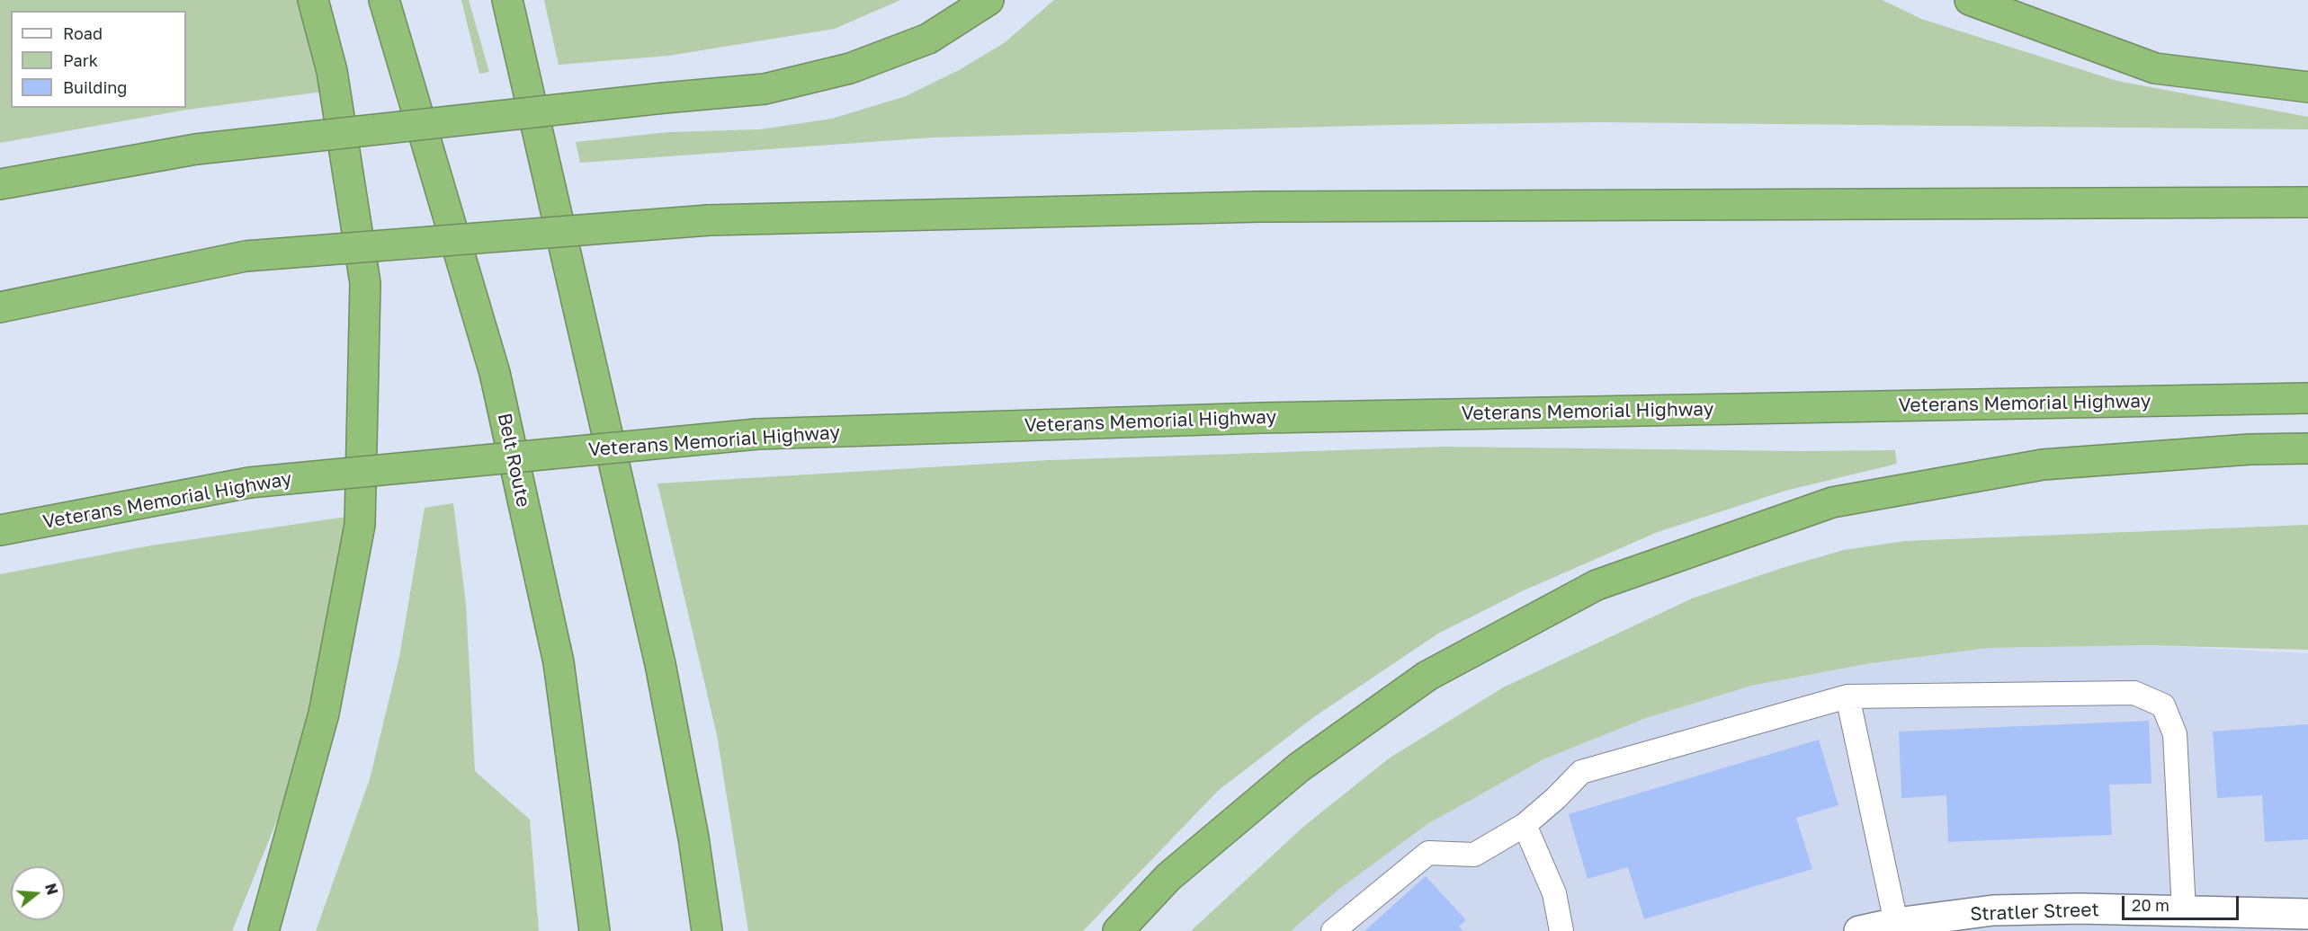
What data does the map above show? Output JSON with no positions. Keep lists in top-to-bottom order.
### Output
{
  "streets": {
    "highway": ["Veterans Memorial Highway", "Belt Route"],
    "street": ["Stratler Street"]
  },
  "legend": ["Road", "Park", "Building"],
  "scale_bar": "20 m",
  "north": "right"
}
